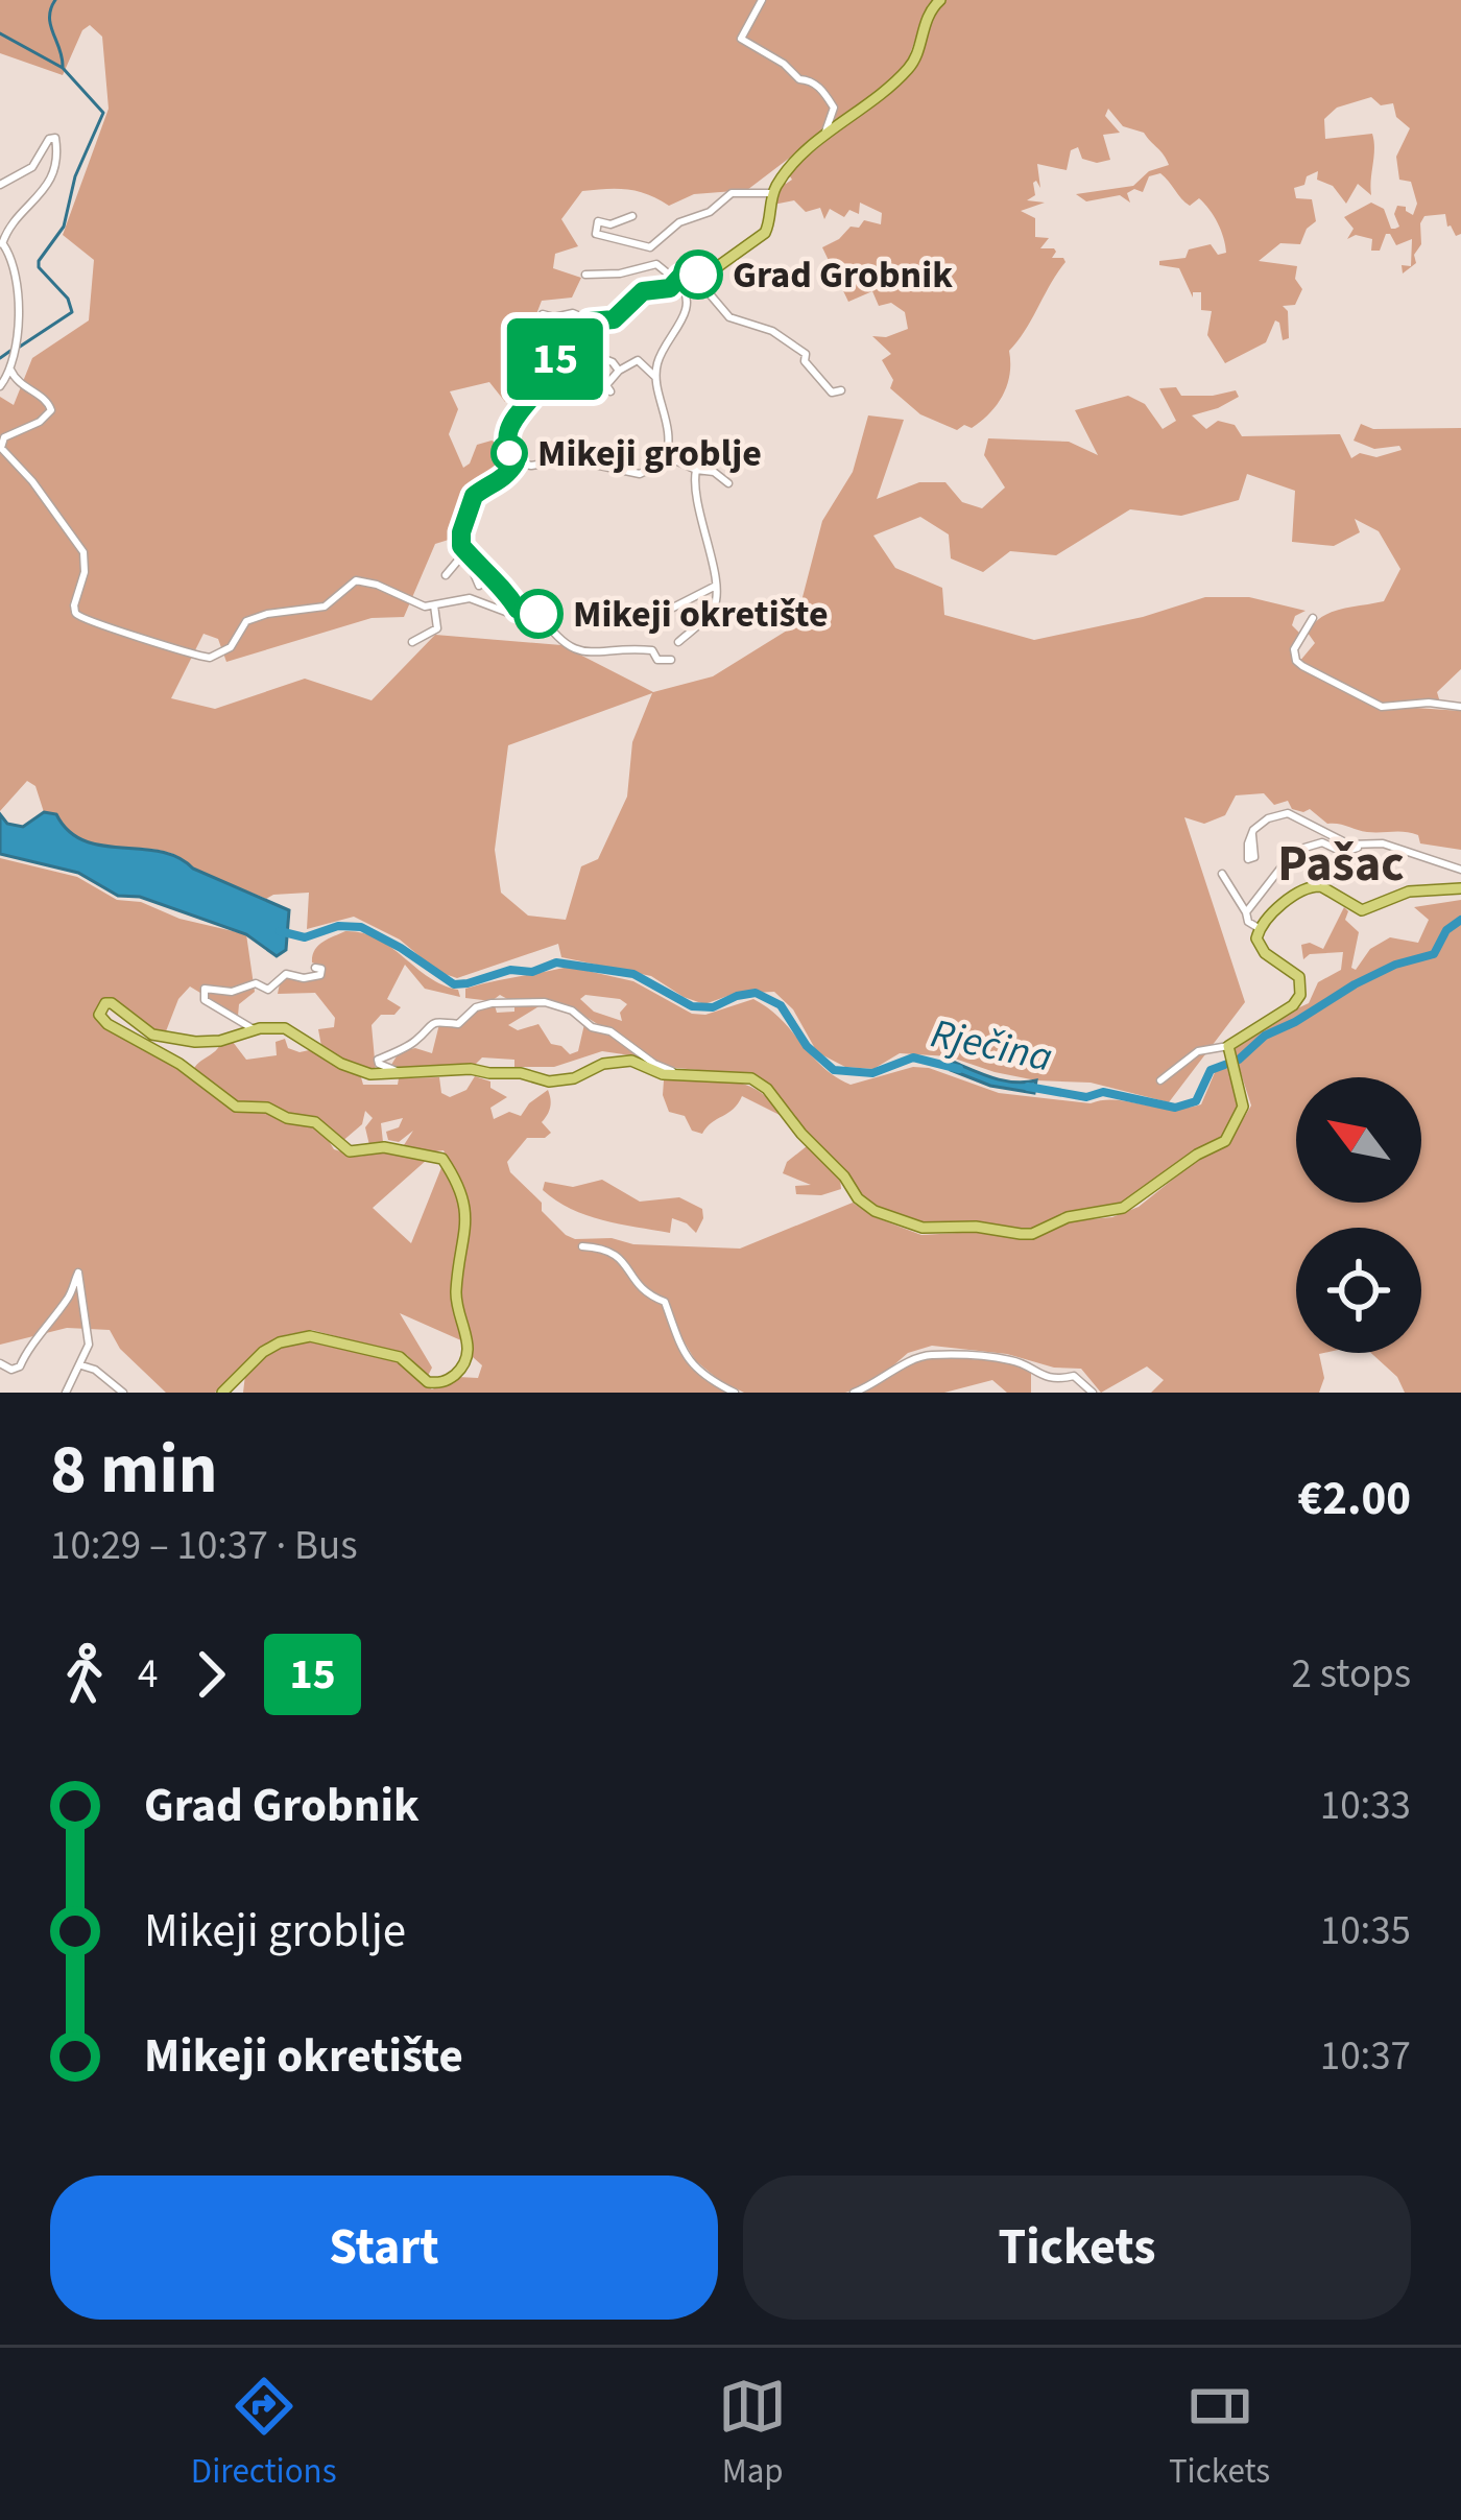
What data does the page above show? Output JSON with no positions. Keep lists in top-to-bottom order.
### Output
{
  "districts": ["Pašac"],
  "water": ["Rječina"],
  "places": ["Grad Grobnik", "Mikeji groblje", "Mikeji okretište"],
  "lines": ["bus line 15"],
  "north": "top left",
  "page": {
    "on_map": "15",
    "heading": ["8 min", "10:29 – 10:37 · Bus", "€2.00"],
    "legs": ["4", "15", "2 stops"],
    "list": [
      {
        "name": "Grad Grobnik",
        "value": "10:33"
      },
      {
        "name": "Mikeji groblje",
        "value": "10:35"
      },
      {
        "name": "Mikeji okretište",
        "value": "10:37"
      }
    ],
    "buttons": ["Start", "Tickets"],
    "tabs": ["Directions", "Map", "Tickets"]
  }
}
